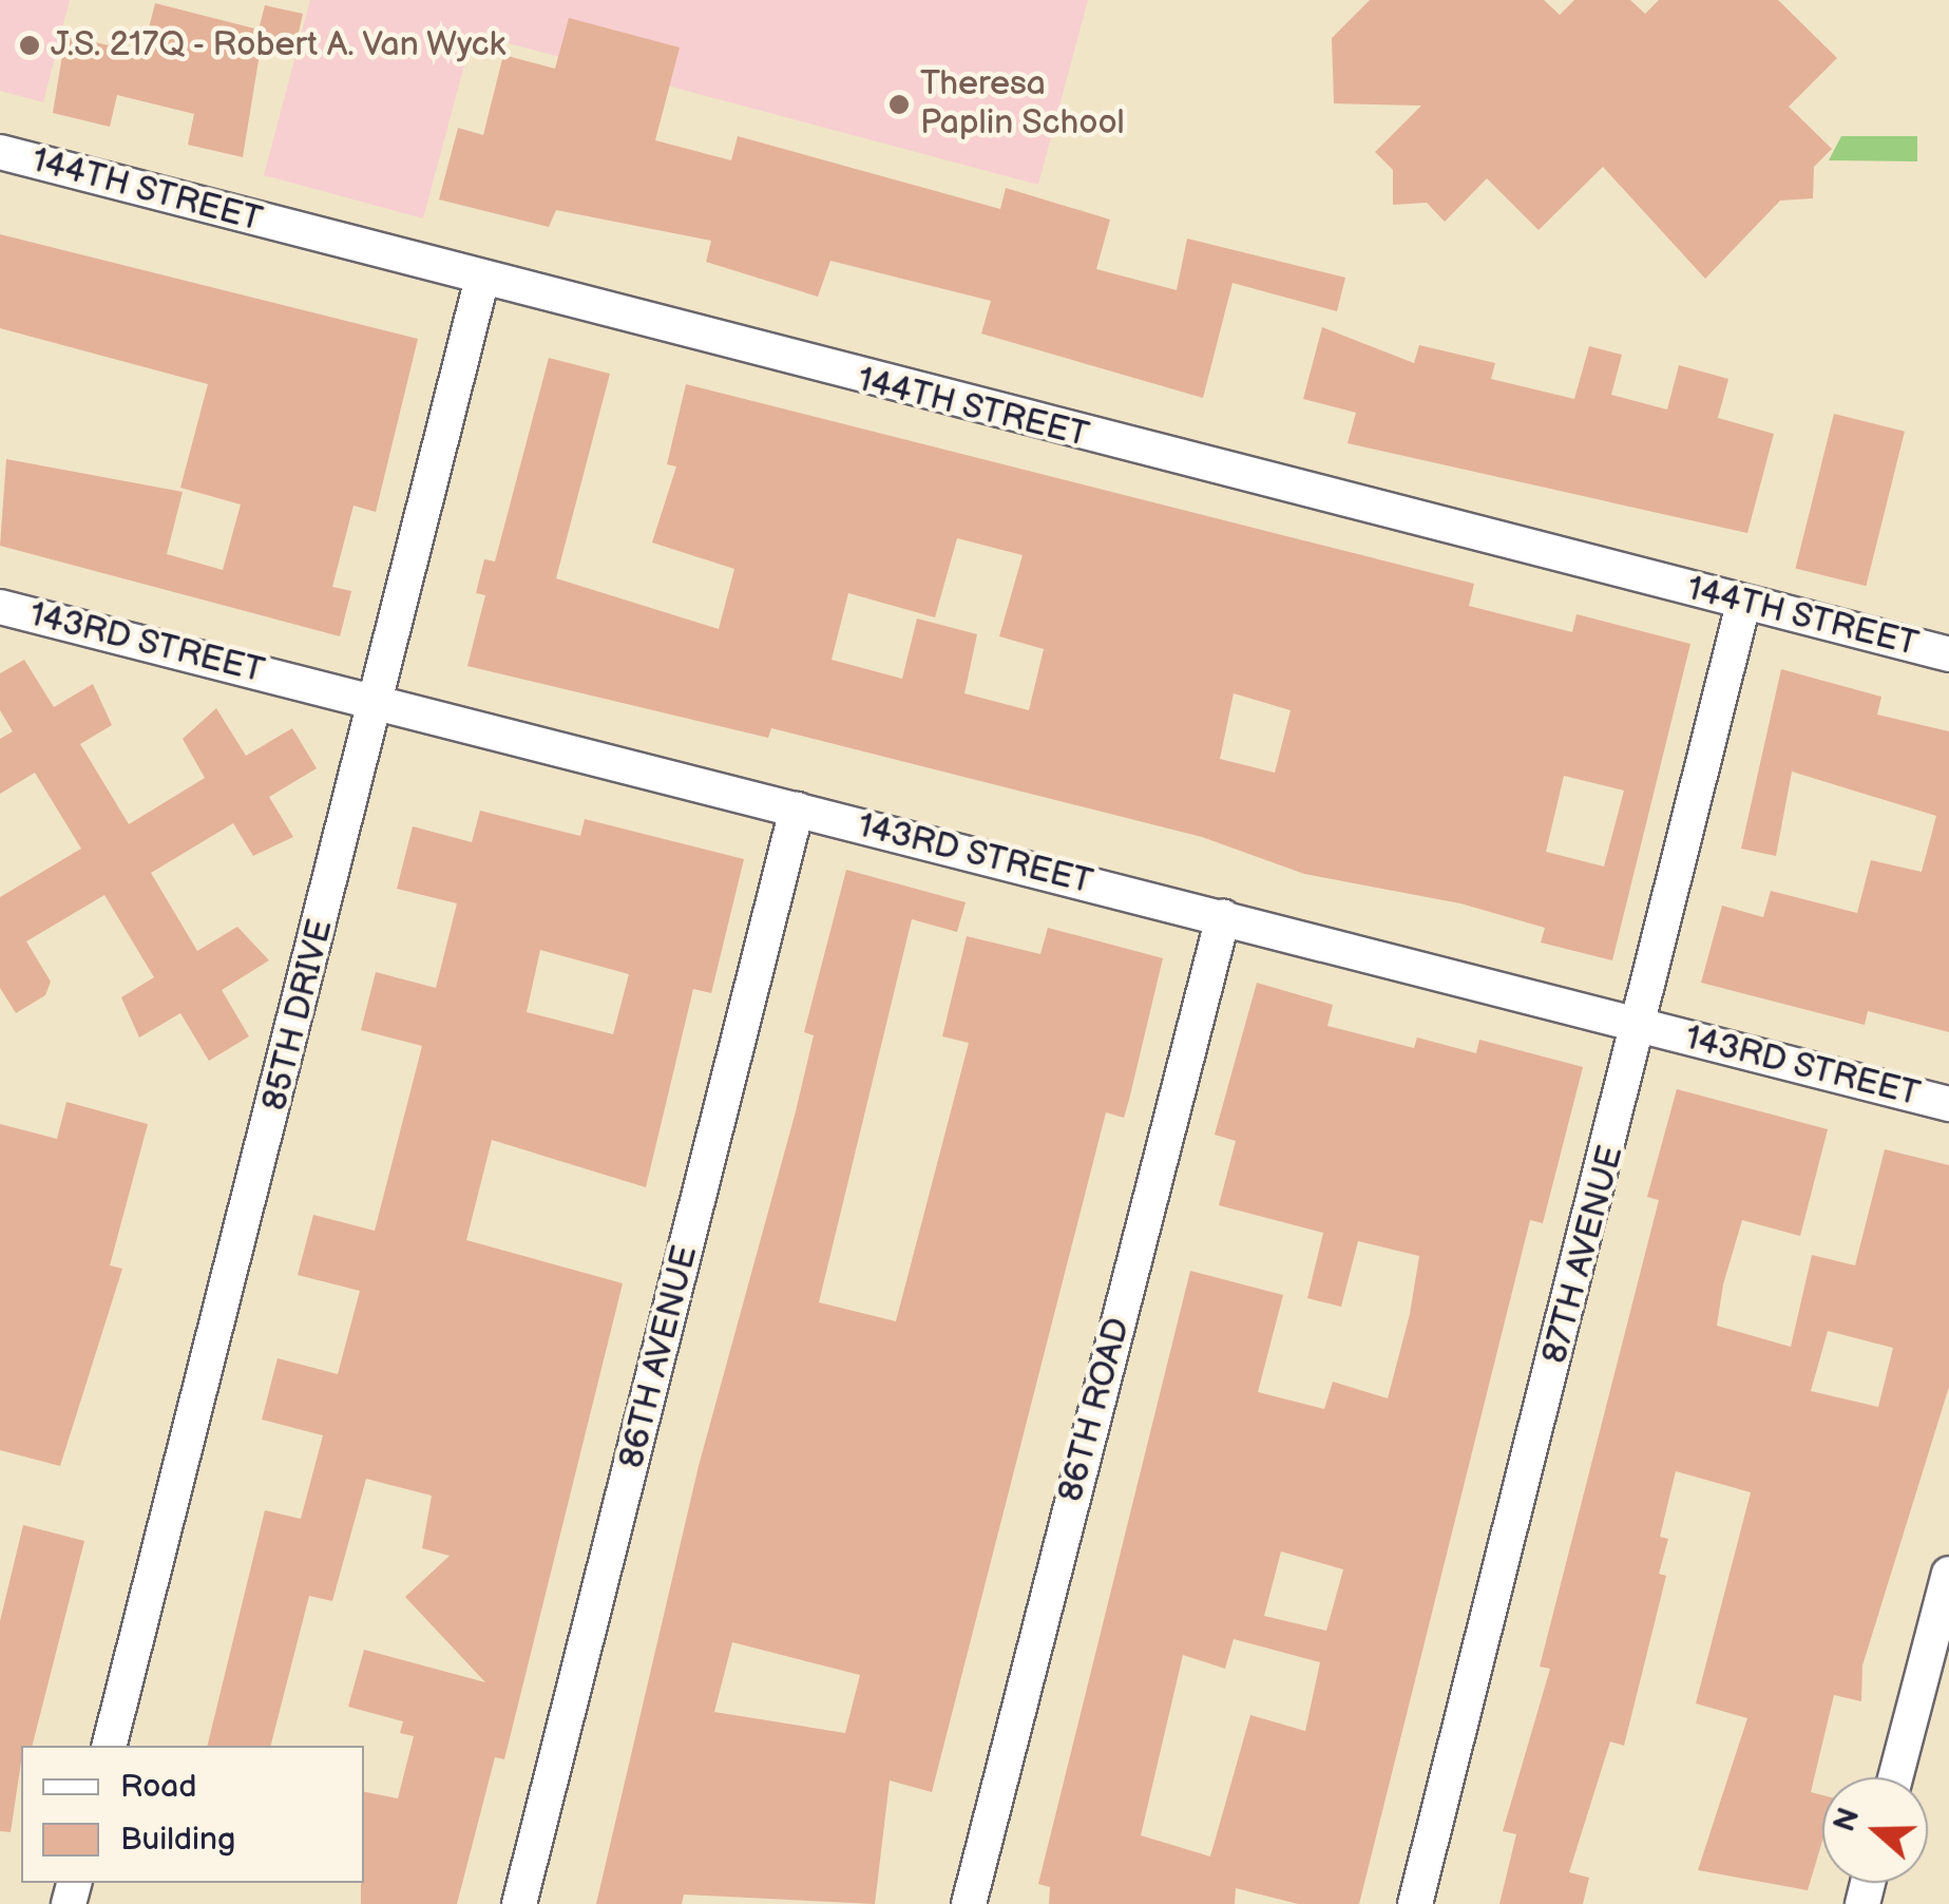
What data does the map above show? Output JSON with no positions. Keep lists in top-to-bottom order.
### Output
{
  "streets": {
    "street": [
      "144TH STREET",
      "143RD STREET",
      "85TH DRIVE",
      "87TH AVENUE",
      "86TH AVENUE",
      "86TH ROAD"
    ]
  },
  "crossings": [
    ["144TH STREET", "85TH DRIVE"],
    ["144TH STREET", "87TH AVENUE"],
    ["143RD STREET", "85TH DRIVE"],
    ["143RD STREET", "87TH AVENUE"],
    ["143RD STREET", "86TH AVENUE"],
    ["143RD STREET", "86TH ROAD"]
  ],
  "places": ["J.S. 217Q - Robert A. Van Wyck", "Theresa Paplin School"],
  "legend": ["Road", "Building"],
  "north": "left"
}
